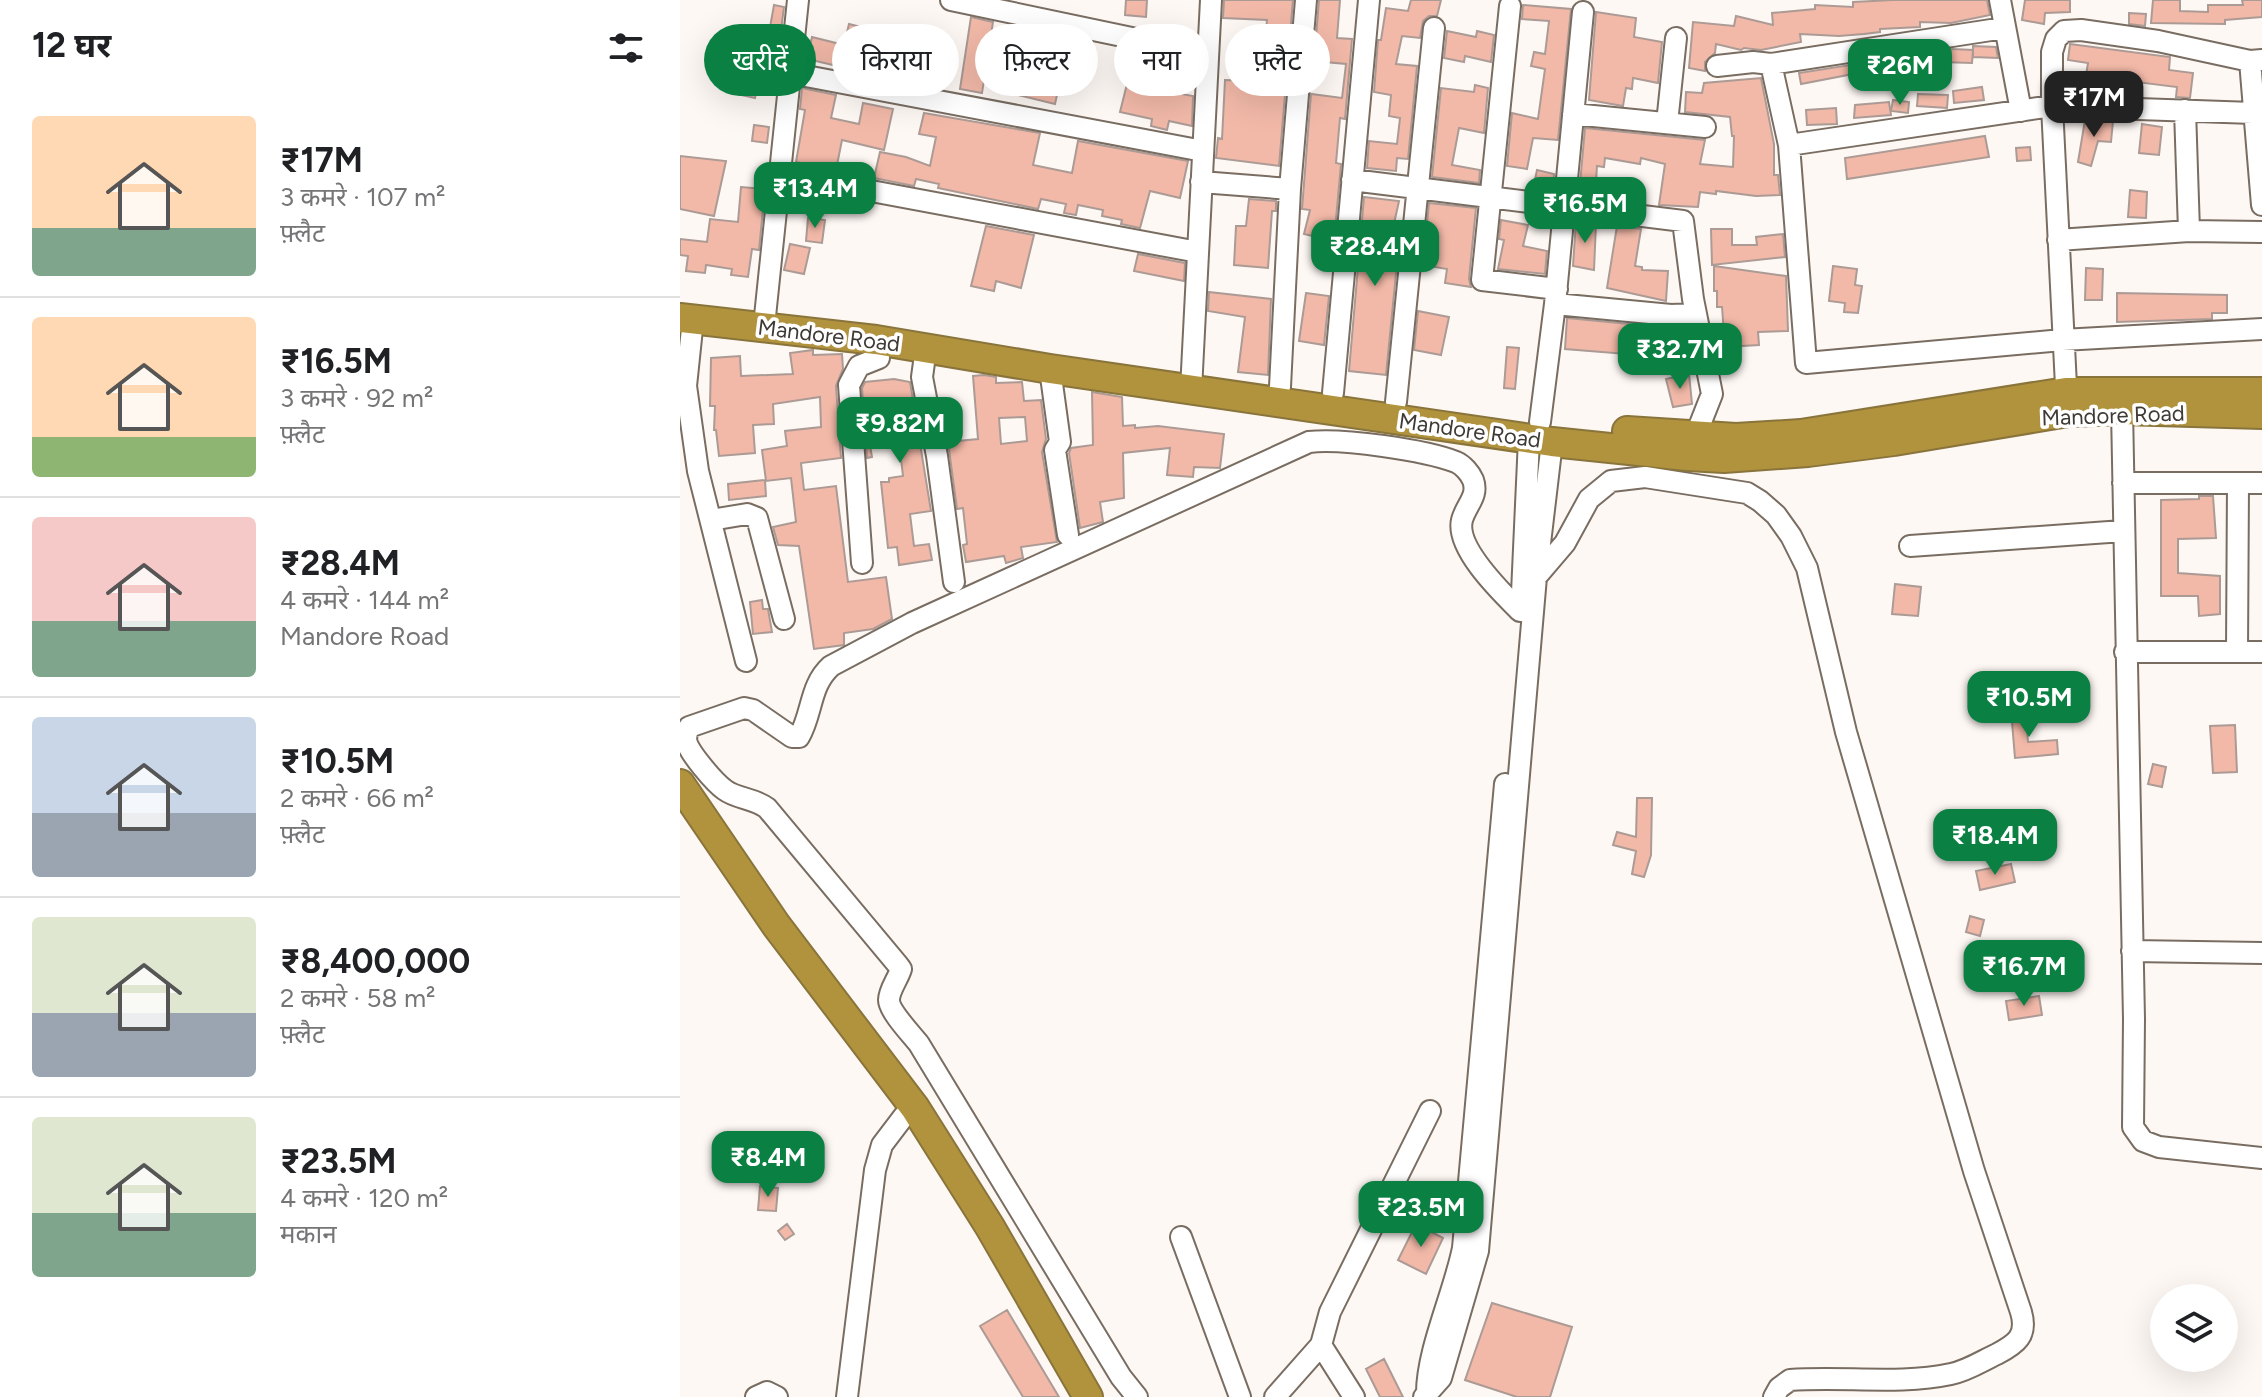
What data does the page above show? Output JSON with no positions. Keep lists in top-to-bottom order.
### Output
{
  "streets": {
    "highway": ["Mandore Road"]
  },
  "page": {
    "heading": "12 घर",
    "chip": [
      "खरीदें",
      "किराया",
      "फ़िल्टर",
      "नया",
      "फ़्लैट"
    ],
    "price": [
      "₹26M",
      "₹17M",
      "₹13.4M",
      "₹16.5M",
      "₹28.4M",
      "₹32.7M",
      "₹9.82M",
      "₹10.5M",
      "₹18.4M",
      "₹16.7M",
      "₹8.4M",
      "₹23.5M"
    ],
    "list": [
      {
        "name": "₹17M",
        "note": "3 कमरे · 107 m² · फ़्लैट"
      },
      {
        "name": "₹16.5M",
        "note": "3 कमरे · 92 m² · फ़्लैट"
      },
      {
        "name": "₹28.4M",
        "note": "4 कमरे · 144 m² · Mandore Road"
      },
      {
        "name": "₹10.5M",
        "note": "2 कमरे · 66 m² · फ़्लैट"
      },
      {
        "name": "₹8,400,000",
        "note": "2 कमरे · 58 m² · फ़्लैट"
      },
      {
        "name": "₹23.5M",
        "note": "4 कमरे · 120 m² · मकान"
      }
    ]
  }
}
